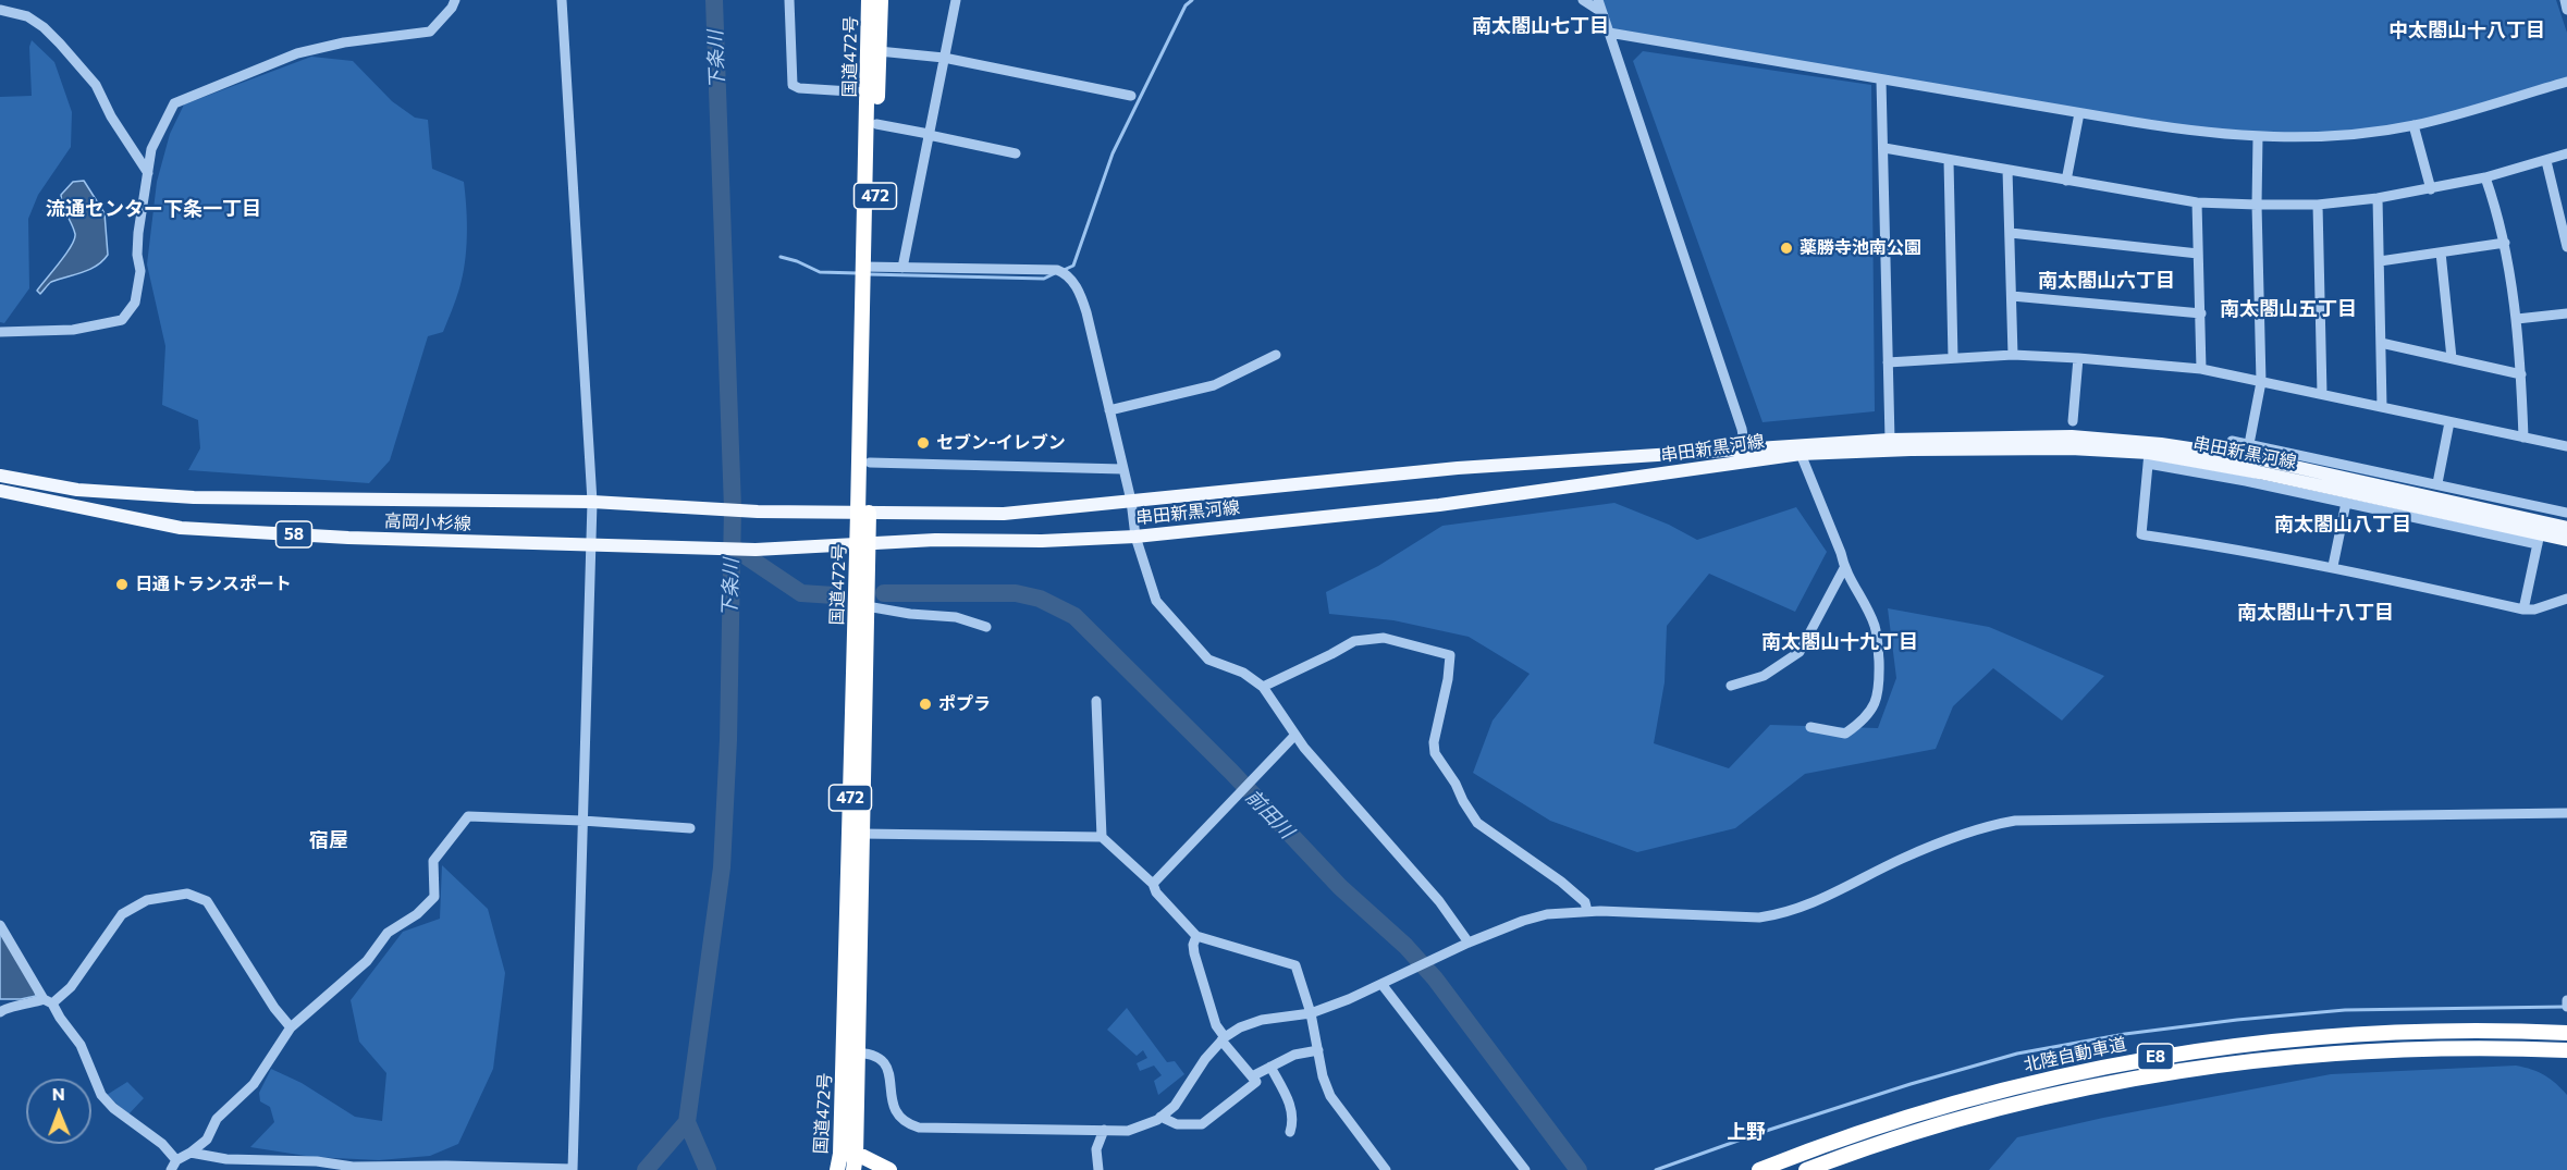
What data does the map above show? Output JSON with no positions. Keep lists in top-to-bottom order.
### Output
{
  "streets": {
    "highway": [
      "国道472号",
      "472",
      "北陸自動車道",
      "E8"
    ],
    "main road": ["串田新黒河線", "高岡小杉線", "58"]
  },
  "crossings": [
    ["国道472号", "串田新黒河線"],
    ["国道472号", "高岡小杉線"],
    ["串田新黒河線", "高岡小杉線"]
  ],
  "districts": [
    "南太閤山七丁目",
    "中太閤山十八丁目",
    "流通センター下条一丁目",
    "南太閤山六丁目",
    "南太閤山五丁目",
    "南太閤山八丁目",
    "南太閤山十八丁目",
    "南太閤山十九丁目",
    "宿屋",
    "上野"
  ],
  "water": ["下条川", "前田川"],
  "places": [
    "薬勝寺池南公園",
    "セブン-イレブン",
    "日通トランスポート",
    "ポプラ"
  ],
  "north": "top"
}
